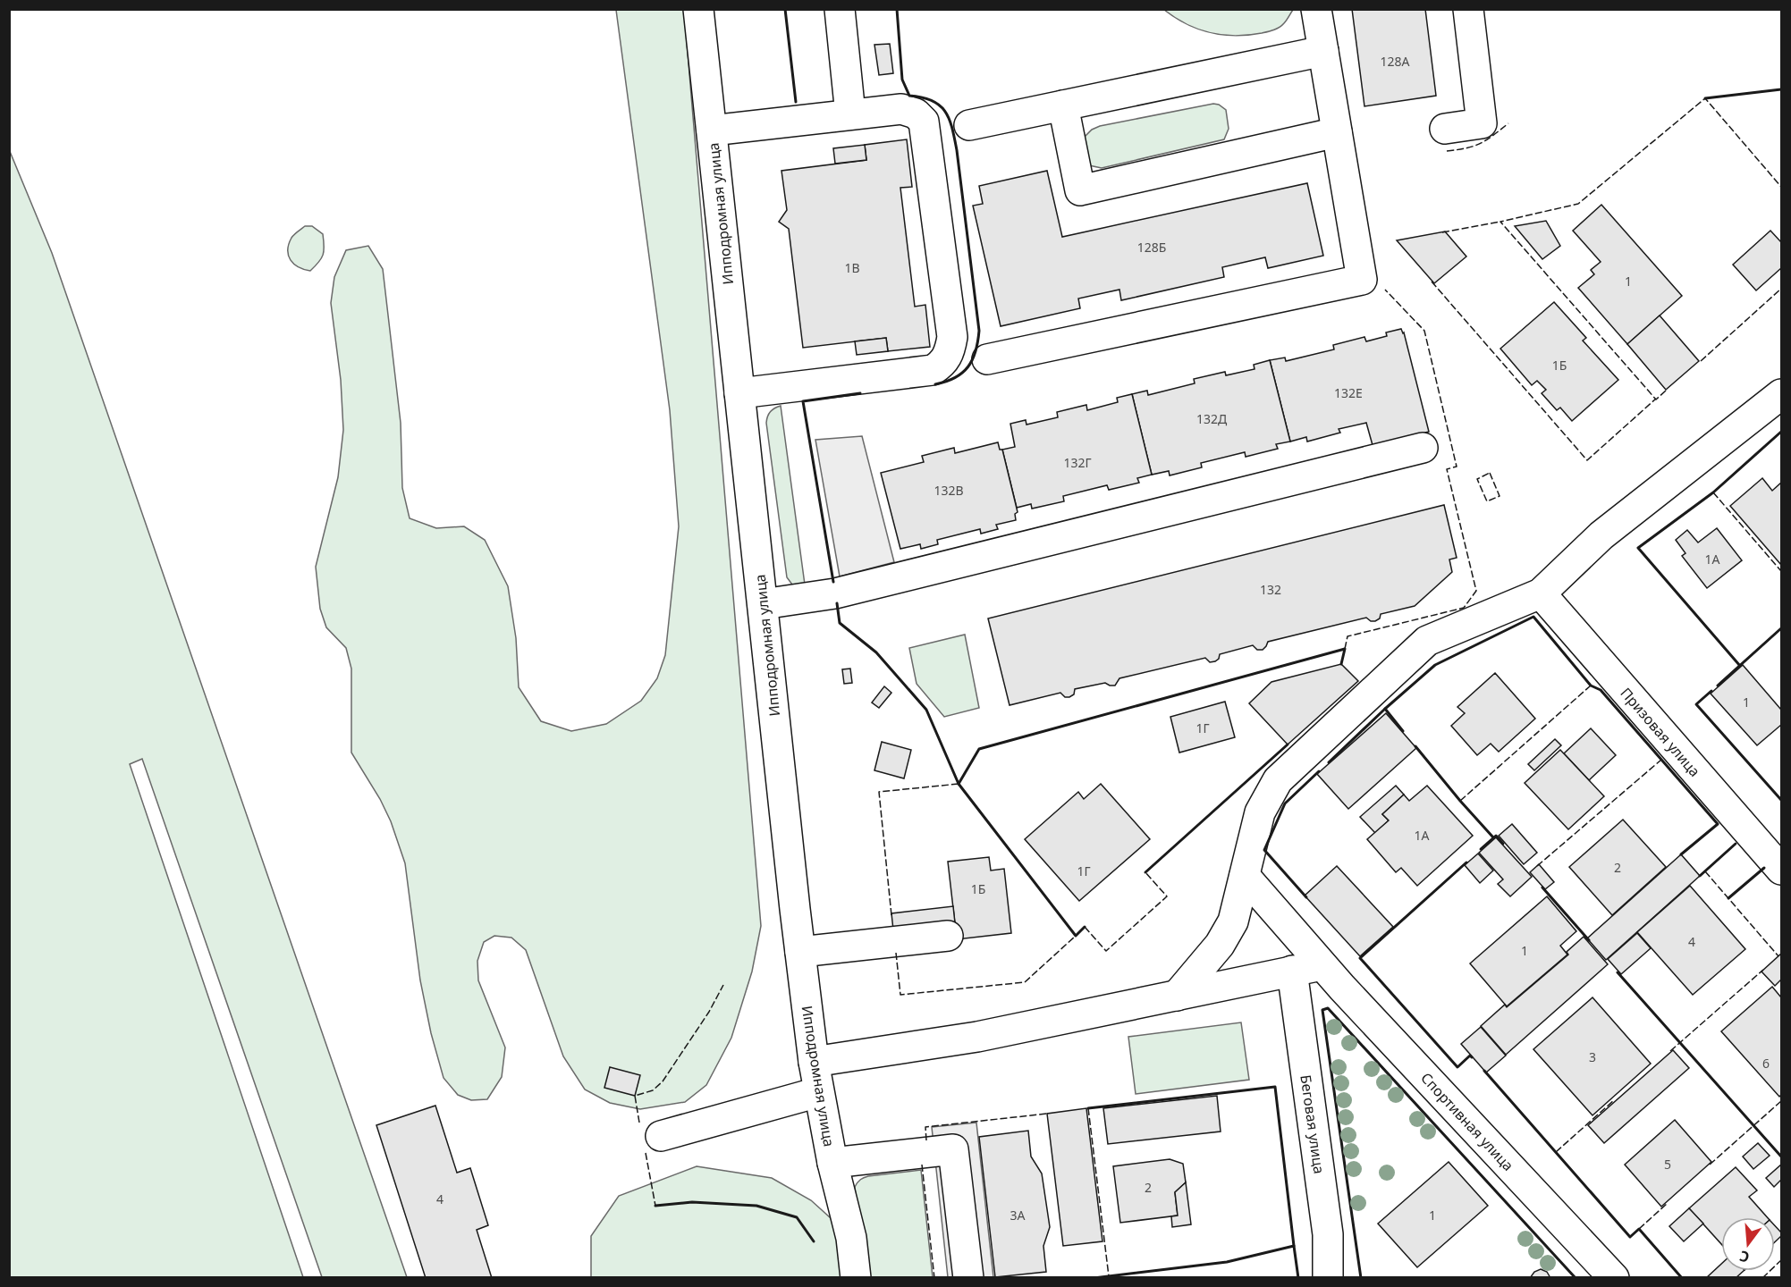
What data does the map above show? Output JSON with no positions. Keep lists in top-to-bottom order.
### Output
{
  "streets": {
    "street": [
      "Ипподромная улица",
      "Призовая улица",
      "Спортивная улица",
      "Беговая улица"
    ]
  },
  "house_numbers": [
    "128А",
    "128Б",
    "1В",
    "1",
    "1Б",
    "132Е",
    "132Д",
    "132Г",
    "132В",
    "1А",
    "132",
    "1",
    "1Г",
    "1А",
    "2",
    "1Г",
    "1Б",
    "4",
    "1",
    "3",
    "6",
    "5",
    "2",
    "4",
    "3А",
    "1"
  ],
  "north": "bottom"
}
